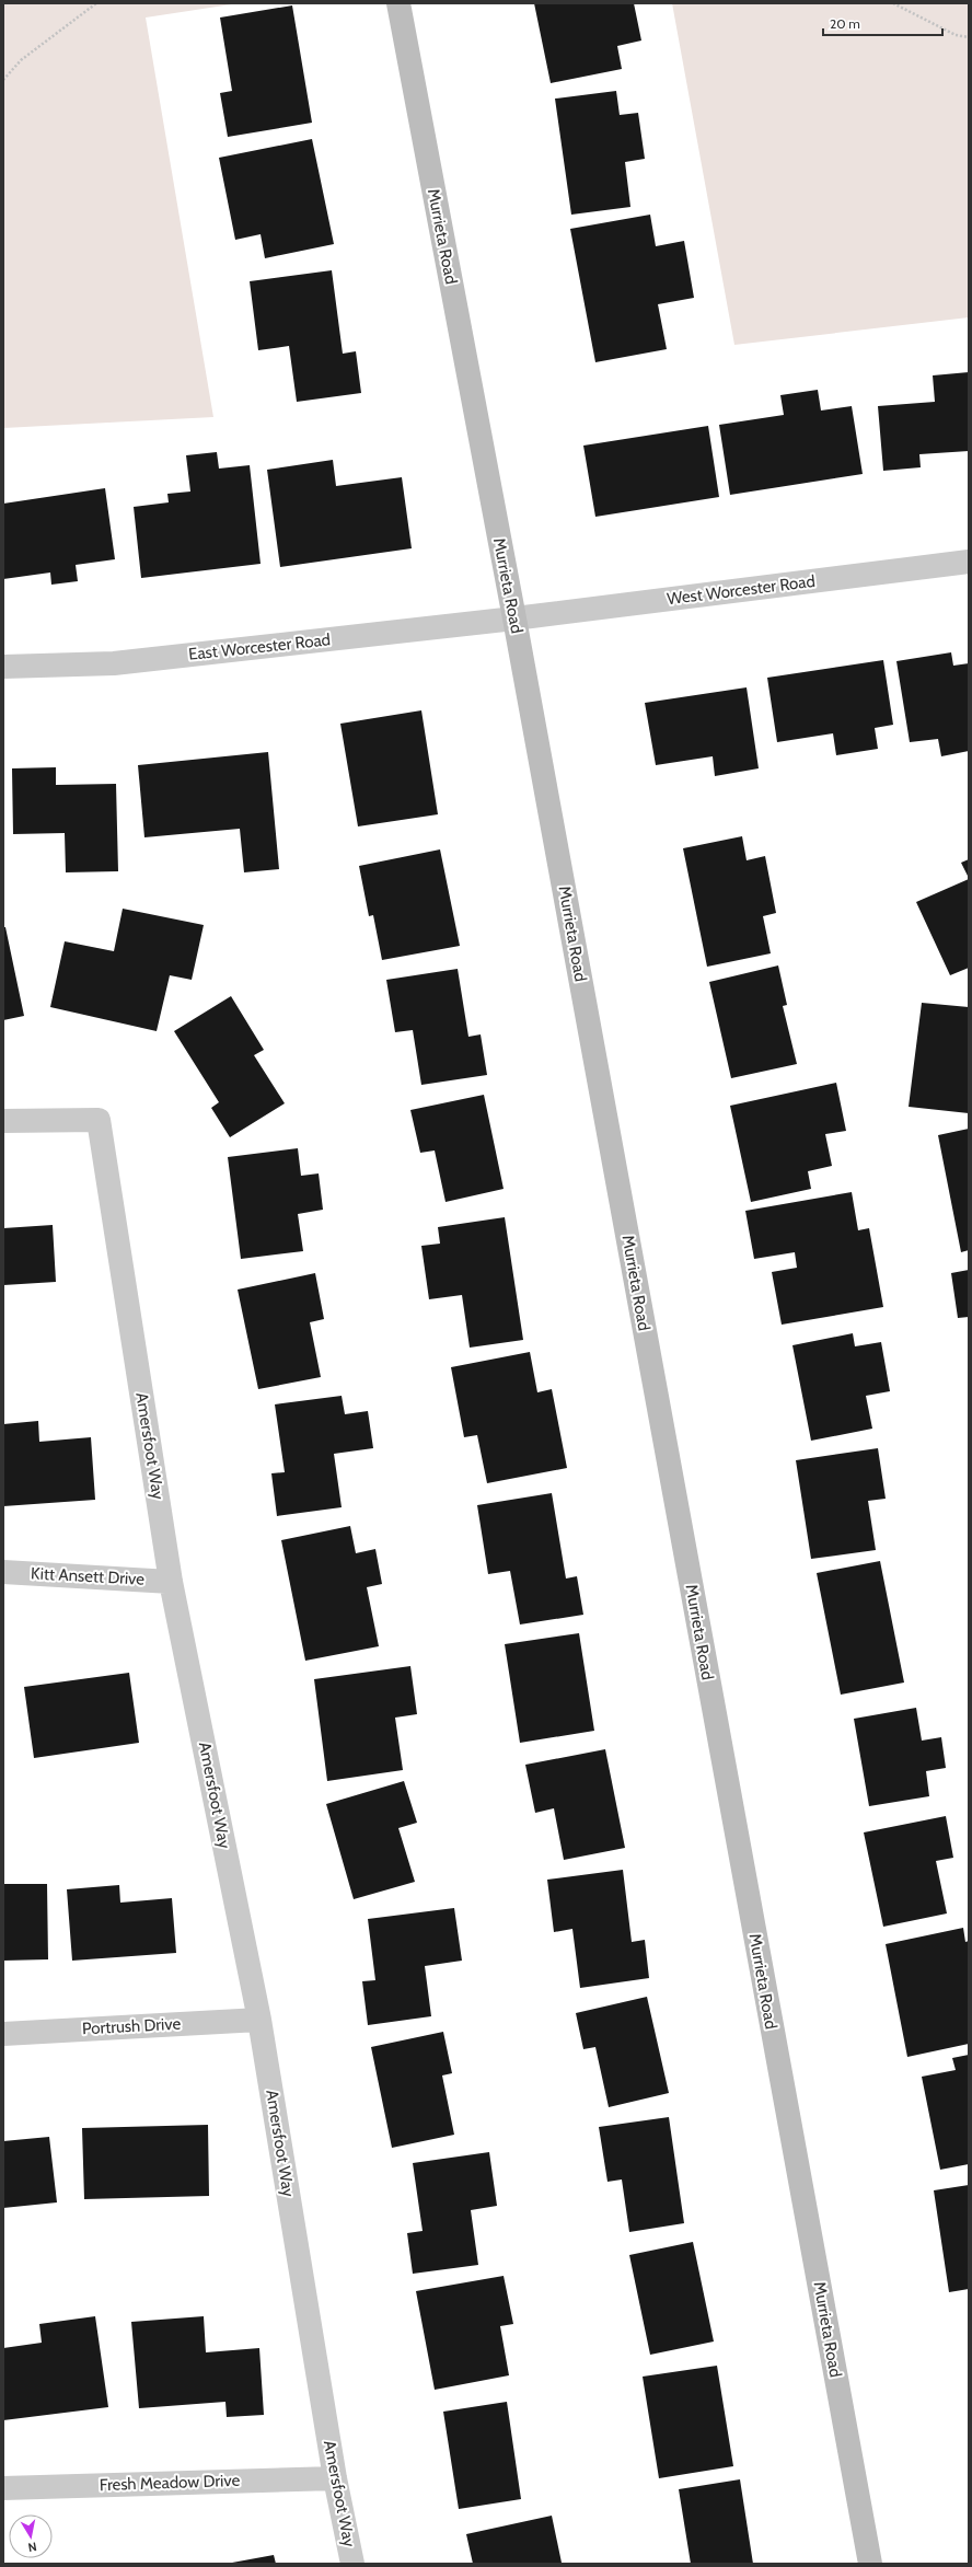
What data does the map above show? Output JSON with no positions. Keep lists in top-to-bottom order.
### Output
{
  "streets": {
    "main road": ["Murrieta Road"],
    "street": [
      "West Worcester Road",
      "East Worcester Road",
      "Amersfoot Way",
      "Kitt Ansett Drive",
      "Portrush Drive",
      "Fresh Meadow Drive"
    ]
  },
  "crossings": [
    ["Murrieta Road", "West Worcester Road"],
    ["Murrieta Road", "East Worcester Road"],
    ["West Worcester Road", "East Worcester Road"],
    ["Amersfoot Way", "Kitt Ansett Drive"],
    ["Amersfoot Way", "Portrush Drive"],
    ["Amersfoot Way", "Fresh Meadow Drive"]
  ],
  "scale_bar": "20 m",
  "north": "bottom"
}
